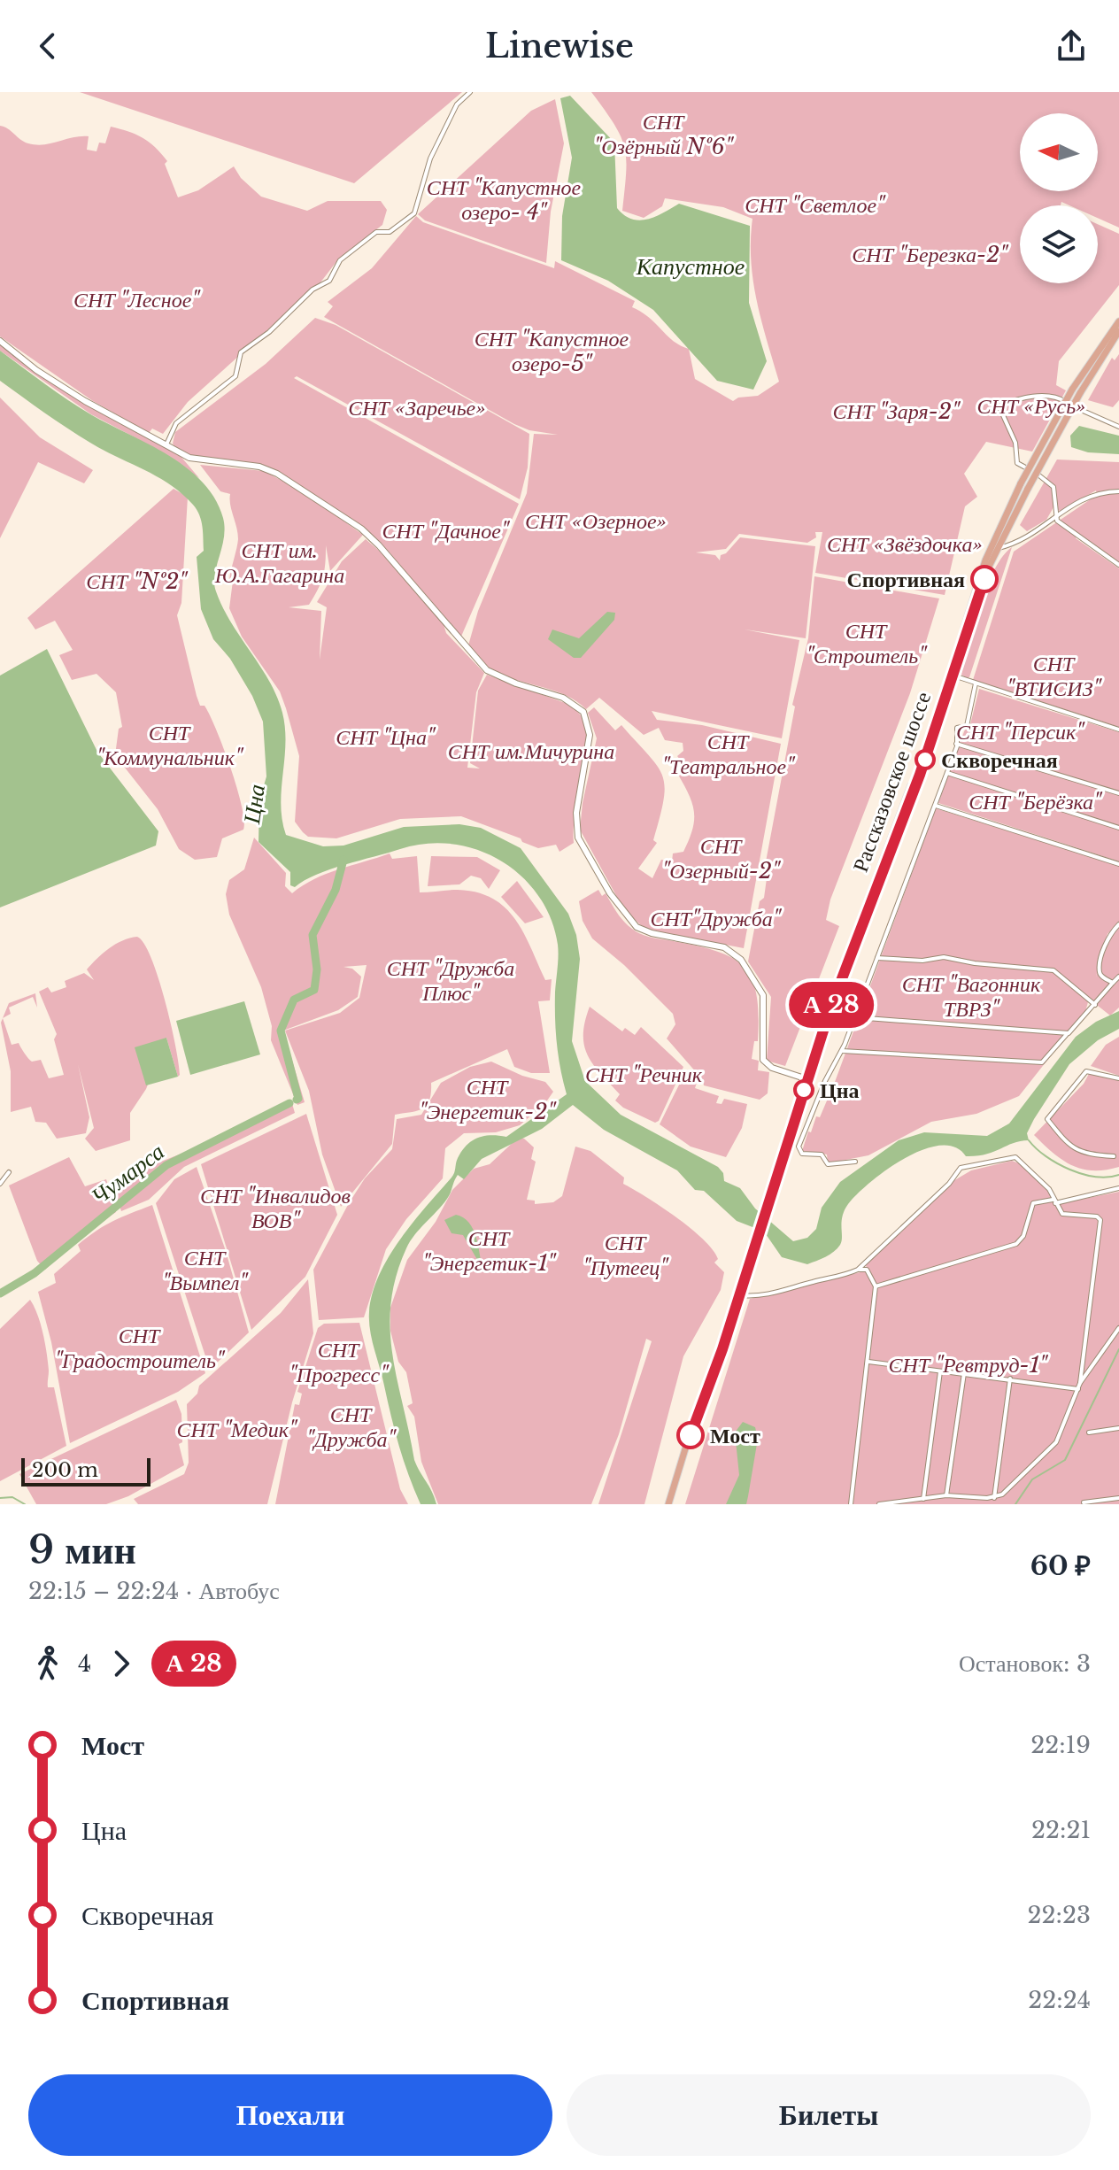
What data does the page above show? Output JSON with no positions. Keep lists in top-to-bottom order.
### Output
{
  "streets": {
    "main road": ["Рассказовское шоссе"]
  },
  "water": ["Капустное", "Цна", "Чумарса"],
  "parks": [
    "СНТ \"Озёрный №6\"",
    "СНТ \"Капустное озеро- 4\"",
    "СНТ \"Светлое\"",
    "СНТ \"Березка-2\"",
    "СНТ \"Лесное\"",
    "СНТ \"Капустное озеро-5\"",
    "СНТ «Русь»",
    "СНТ «Заречье»",
    "СНТ \"Заря-2\"",
    "СНТ «Озерное»",
    "СНТ \"Дачное\"",
    "СНТ «Звёздочка»",
    "СНТ им. Ю.А.Гагарина",
    "СНТ \"№2\"",
    "СНТ \"Строитель\"",
    "СНТ \"ВТИСИЗ\"",
    "СНТ \"Персик\"",
    "СНТ \"Коммунальник\"",
    "СНТ \"Цна\"",
    "СНТ \"Театральное\"",
    "СНТ им.Мичурина",
    "СНТ \"Берёзка\"",
    "СНТ \"Озерный-2\"",
    "СНТ\"Дружба\"",
    "СНТ \"Дружба Плюс\"",
    "СНТ \"Вагонник ТВРЗ\"",
    "СНТ \"Речник",
    "СНТ \"Энергетик-2\"",
    "СНТ \"Инвалидов ВОВ\"",
    "СНТ \"Энергетик-1\"",
    "СНТ \"Путеец\"",
    "СНТ \"Вымпел\"",
    "СНТ \"Градостроитель\"",
    "СНТ \"Прогресс\"",
    "СНТ \"Ревтруд-1\"",
    "СНТ \"Дружба\"",
    "СНТ \"Медик\""
  ],
  "places": [
    "Спортивная",
    "Скворечная",
    "Цна",
    "Мост"
  ],
  "scale_bar": "200 m",
  "north": "left",
  "page": {
    "header": "Linewise",
    "on_map": "А 28",
    "scale": "200 m",
    "heading": ["9 мин", "22:15 – 22:24 · Автобус", "60 ₽"],
    "legs": ["4", "А 28", "Остановок: 3"],
    "list": [
      {
        "name": "Мост",
        "value": "22:19"
      },
      {
        "name": "Цна",
        "value": "22:21"
      },
      {
        "name": "Скворечная",
        "value": "22:23"
      },
      {
        "name": "Спортивная",
        "value": "22:24"
      }
    ],
    "buttons": ["Поехали", "Билеты"]
  }
}
